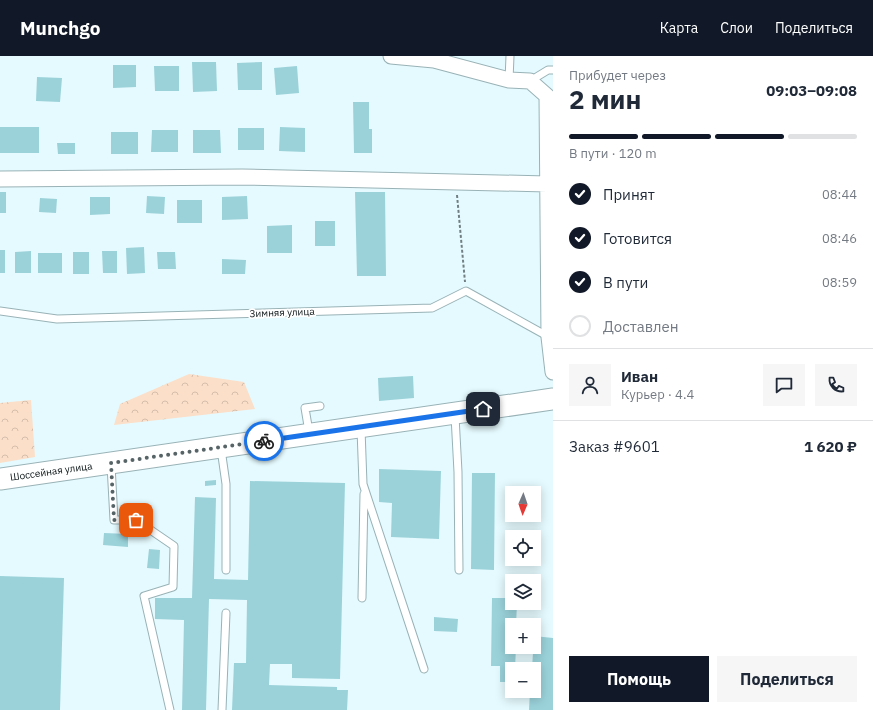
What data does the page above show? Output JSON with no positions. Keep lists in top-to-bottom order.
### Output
{
  "streets": {
    "main road": ["Шоссейная улица"],
    "lane": ["Зимняя улица"]
  },
  "north": "bottom",
  "page": {
    "header": "Munchgo",
    "nav": ["Карта", "Слои", "Поделиться"],
    "heading": ["2 мин", "Прибудет через", "09:03–09:08"],
    "panel": [
      "Иван",
      "Курьер · 4.4",
      "Заказ #9601",
      "1 620 ₽"
    ],
    "bar": "В пути · 120 m",
    "list": [
      ["Принят", "08:44"],
      ["Готовится", "08:46"],
      ["В пути", "08:59"],
      "Доставлен"
    ],
    "map_buttons": ["+", "−"],
    "buttons": ["Помощь", "Поделиться"]
  }
}
